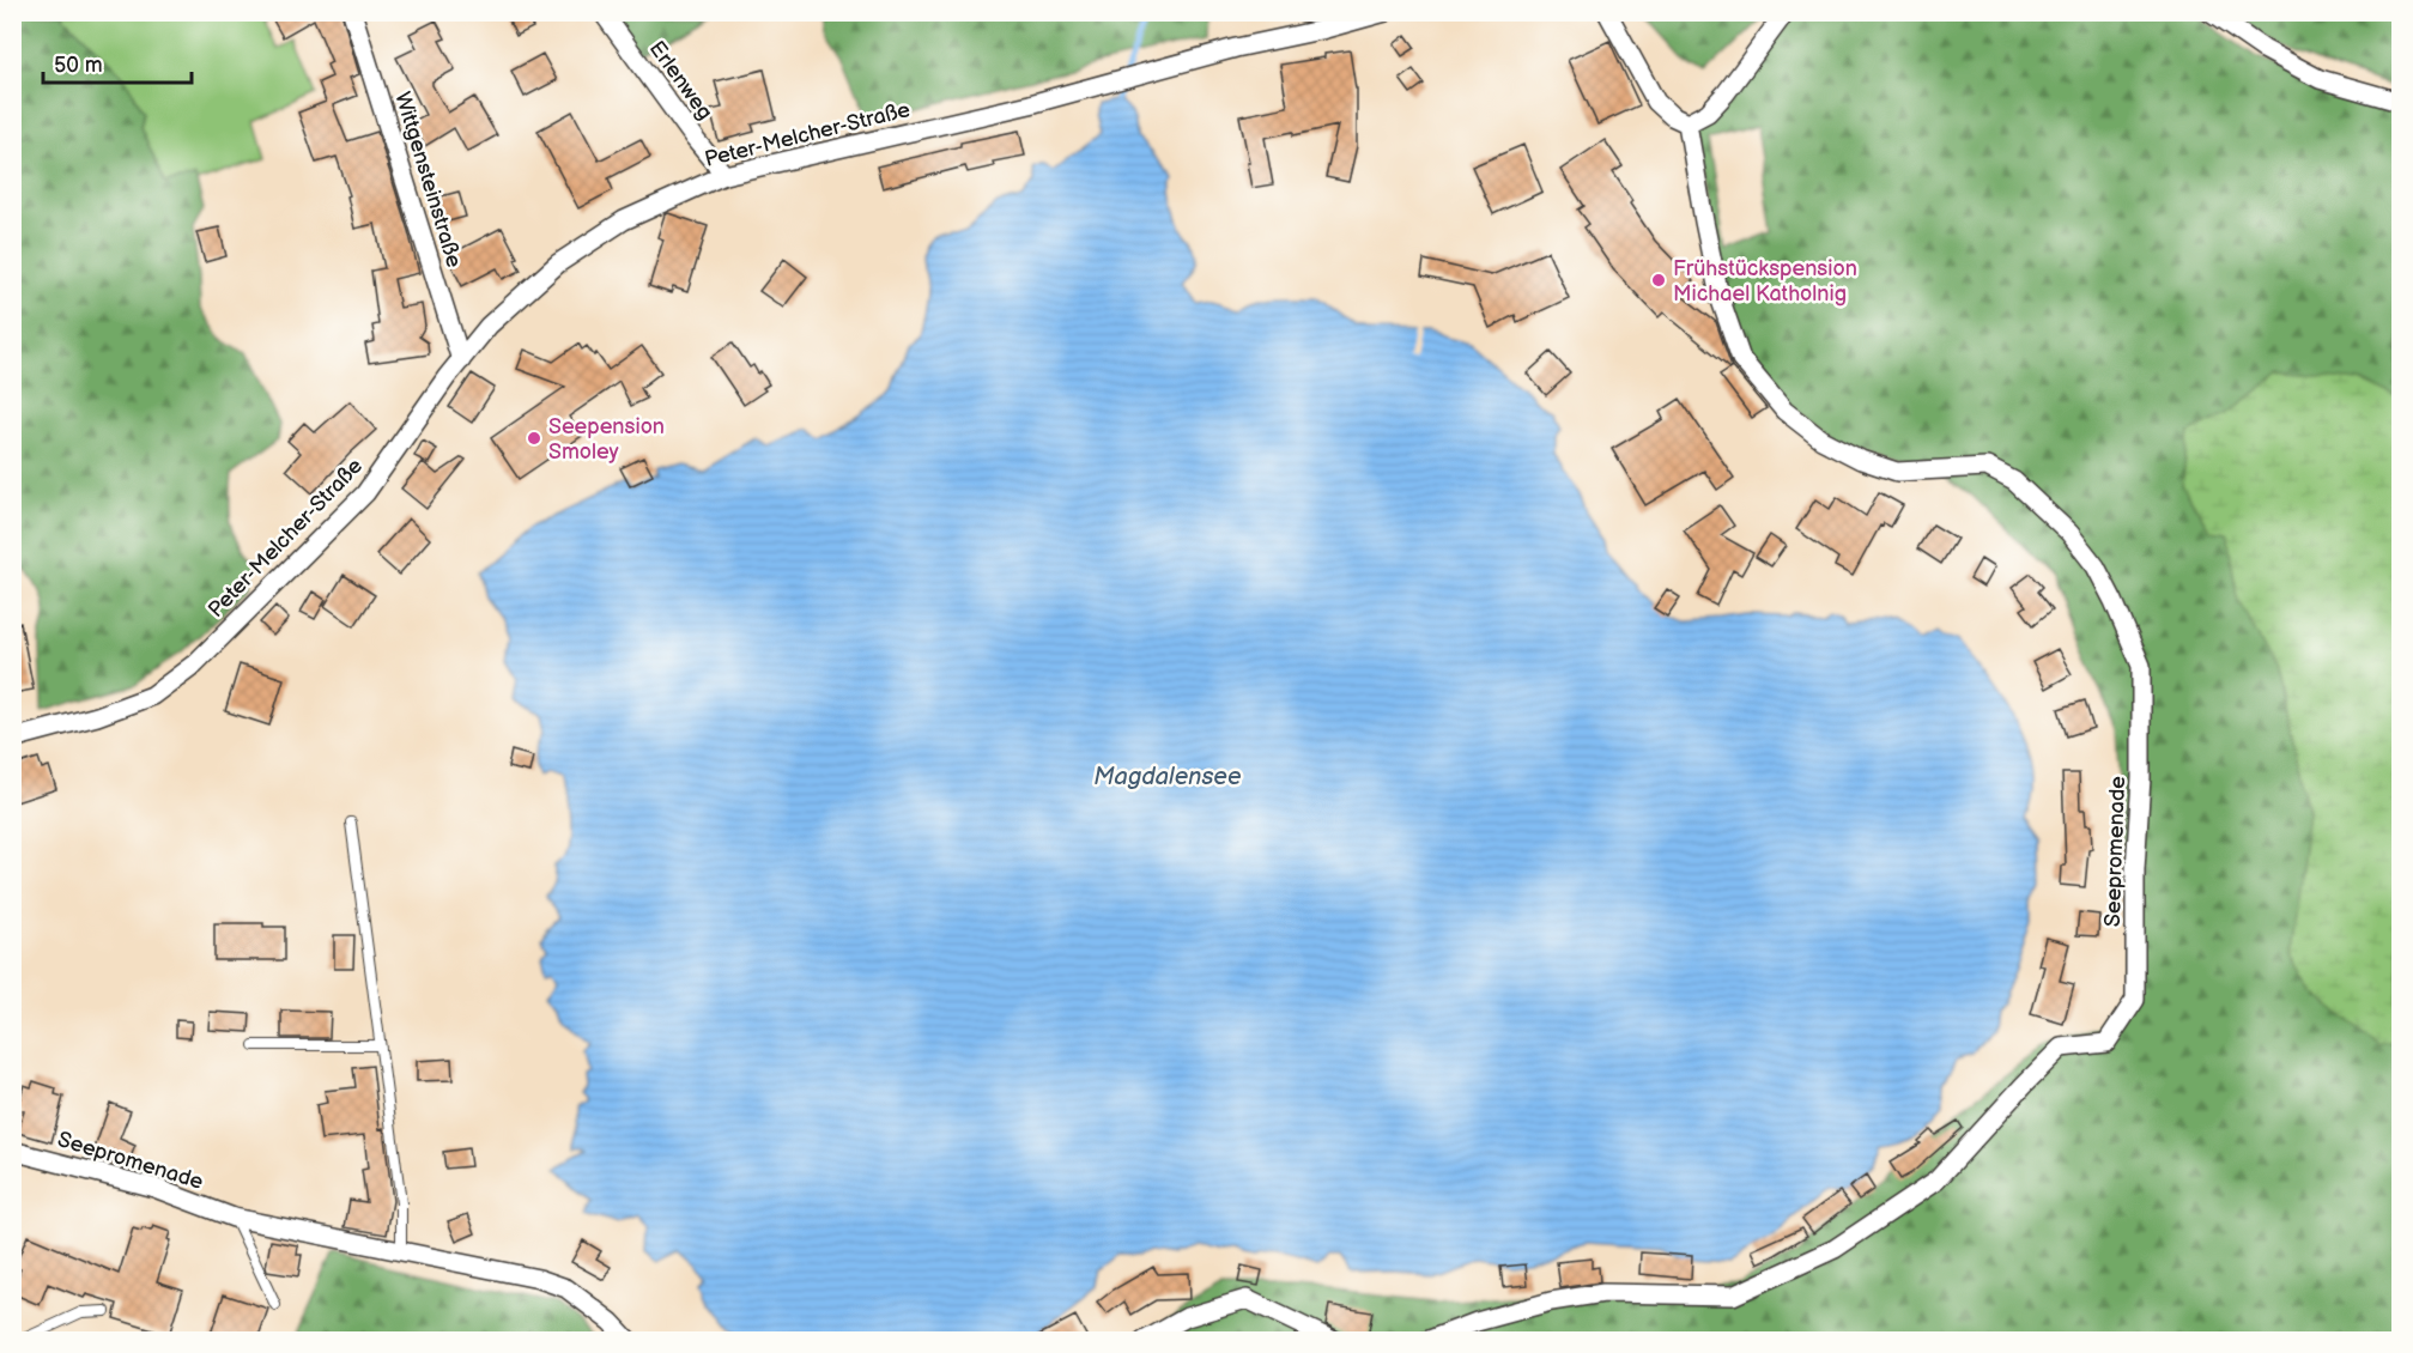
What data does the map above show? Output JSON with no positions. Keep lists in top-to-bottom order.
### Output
{
  "streets": {
    "street": [
      "Erlenweg",
      "Peter-Melcher-Straße",
      "Wittgensteinstraße",
      "Seepromenade"
    ]
  },
  "crossings": [
    ["Erlenweg", "Peter-Melcher-Straße"],
    ["Peter-Melcher-Straße", "Wittgensteinstraße"]
  ],
  "water": ["Magdalensee"],
  "places": ["Frühstückspension Michael Katholnig", "Seepension Smoley"],
  "scale_bar": "50 m"
}
